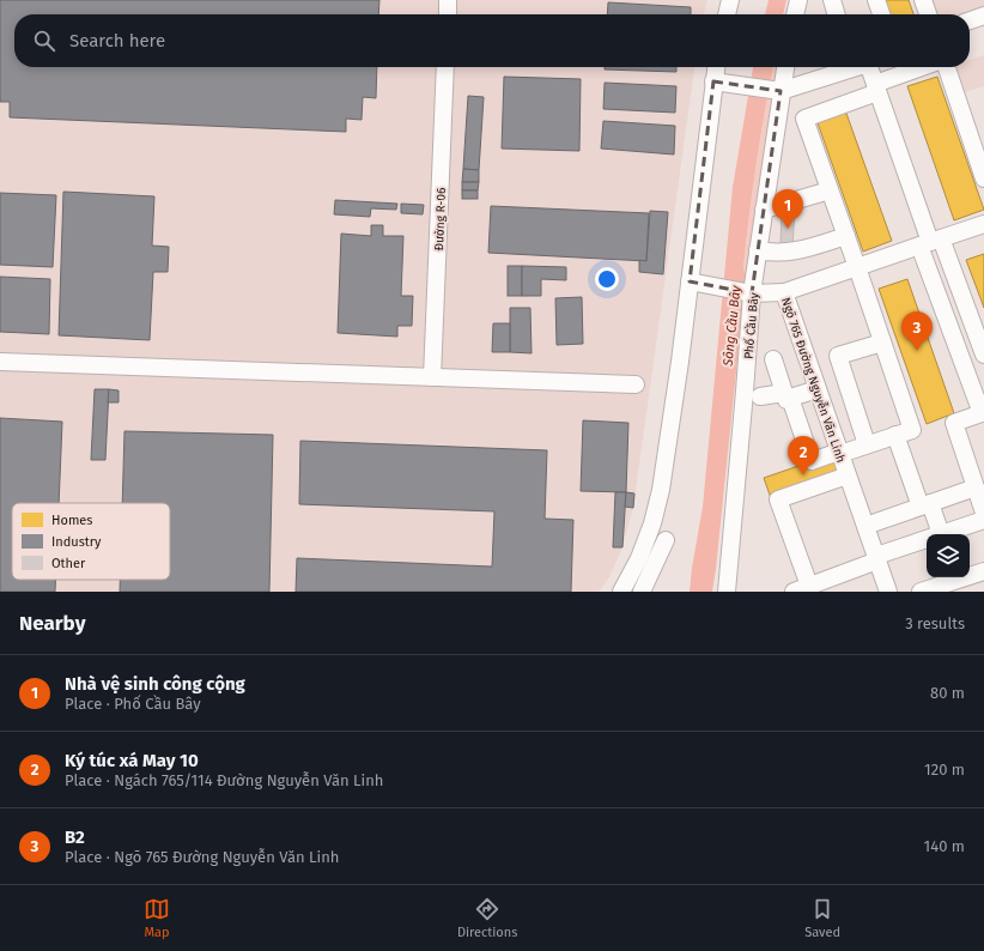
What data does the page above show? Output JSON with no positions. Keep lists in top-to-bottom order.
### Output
{
  "streets": {
    "street": ["Đường R-06", "Phố Cầu Bây", "Ngõ 765 Đường Nguyễn Văn Linh"]
  },
  "water": ["Sông Cầu Bây"],
  "legend": ["Homes", "Industry", "Other"],
  "page": {
    "search": "Search here",
    "pins": ["1", "3", "2"],
    "heading": ["Nearby", "3 results"],
    "list": [
      {
        "mark": "1",
        "name": "Nhà vệ sinh công cộng",
        "note": "Place · Phố Cầu Bây",
        "value": "80 m"
      },
      {
        "mark": "2",
        "name": "Ký túc xá May 10",
        "note": "Place · Ngách 765/114 Đường Nguyễn Văn Linh",
        "value": "120 m"
      },
      {
        "mark": "3",
        "name": "B2",
        "note": "Place · Ngõ 765 Đường Nguyễn Văn Linh",
        "value": "140 m"
      }
    ],
    "nav": ["Map", "Directions", "Saved"]
  }
}
